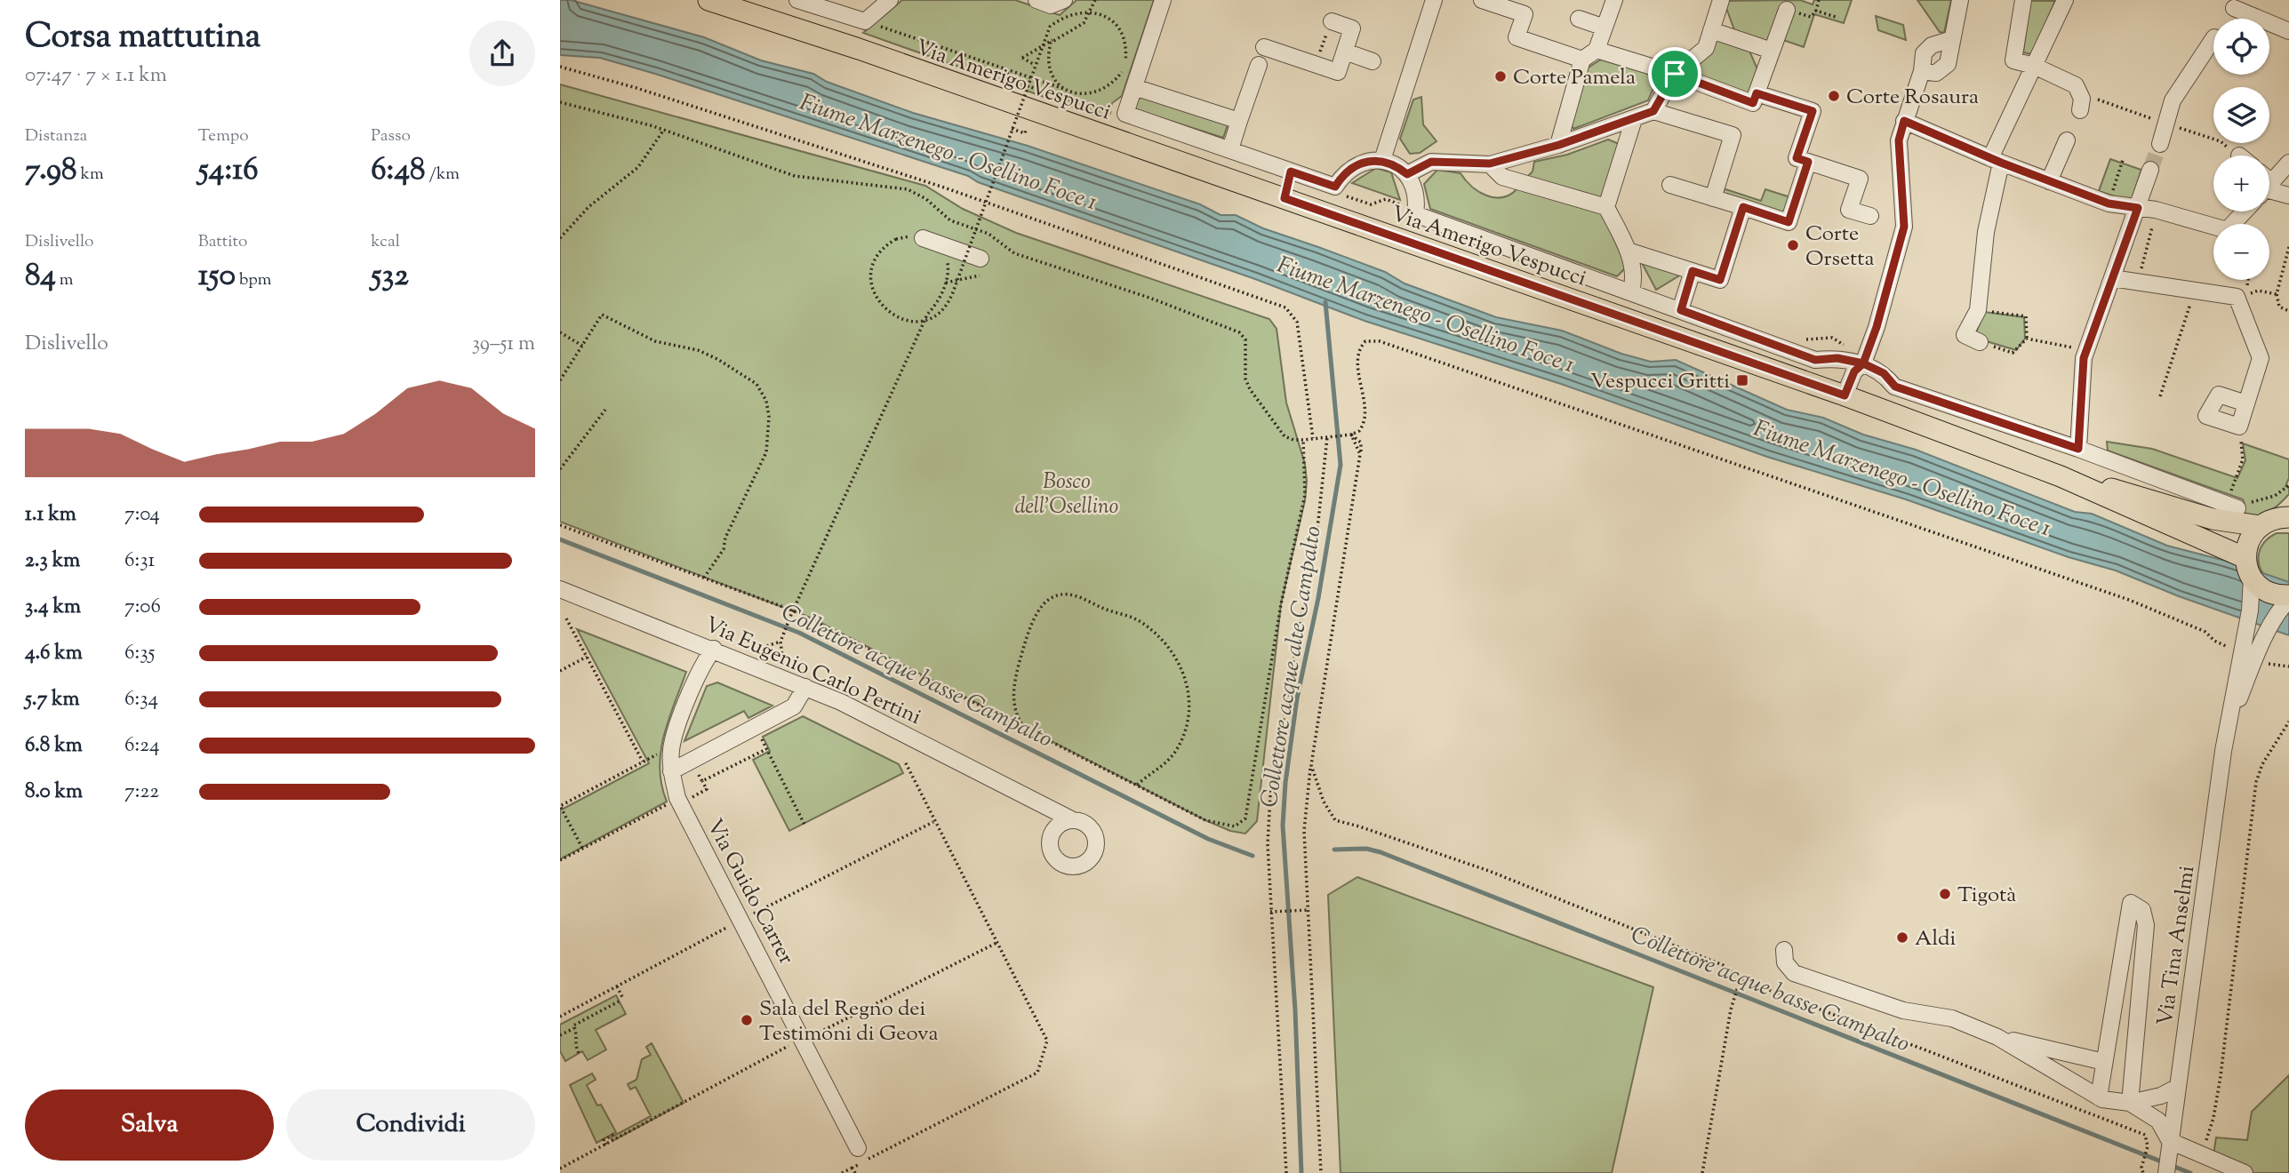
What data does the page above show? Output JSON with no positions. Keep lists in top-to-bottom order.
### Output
{
  "streets": {
    "main road": ["Via Amerigo Vespucci"],
    "street": ["Via Eugenio Carlo Pertini", "Via Guido Carrer", "Via Tina Anselmi"]
  },
  "crossings": [
    ["Via Eugenio Carlo Pertini", "Via Guido Carrer"]
  ],
  "water": ["Fiume Marzenego - Osellino Foce 1", "Collettore acque alte Campalto", "Collettore acque basse Campalto"],
  "parks": ["Bosco dell'Osellino"],
  "places": {
    "other": [
      "Corte Pamela",
      "Corte Rosaura",
      "Corte Orsetta",
      "Tigotà",
      "Aldi",
      "Sala del Regno dei Testimoni di Geova"
    ],
    "transit": ["Vespucci Gritti"]
  },
  "page": {
    "heading": ["Corsa mattutina", "07:47 · 7 × 1.1 km"],
    "map_buttons": ["+", "−"],
    "stats": [
      ["Distanza", "7.98 km"],
      ["Tempo", "54:16"],
      ["Passo", "6:48 /km"],
      ["Dislivello", "84 m"],
      ["Battito", "150 bpm"],
      ["kcal", "532"]
    ],
    "chart": ["Dislivello", "39–51 m"],
    "list": [
      {
        "name": "1.1 km",
        "note": "7:04"
      },
      {
        "name": "2.3 km",
        "note": "6:31"
      },
      {
        "name": "3.4 km",
        "note": "7:06"
      },
      {
        "name": "4.6 km",
        "note": "6:35"
      },
      {
        "name": "5.7 km",
        "note": "6:34"
      },
      {
        "name": "6.8 km",
        "note": "6:24"
      },
      {
        "name": "8.0 km",
        "note": "7:22"
      }
    ],
    "buttons": ["Salva", "Condividi"]
  }
}
